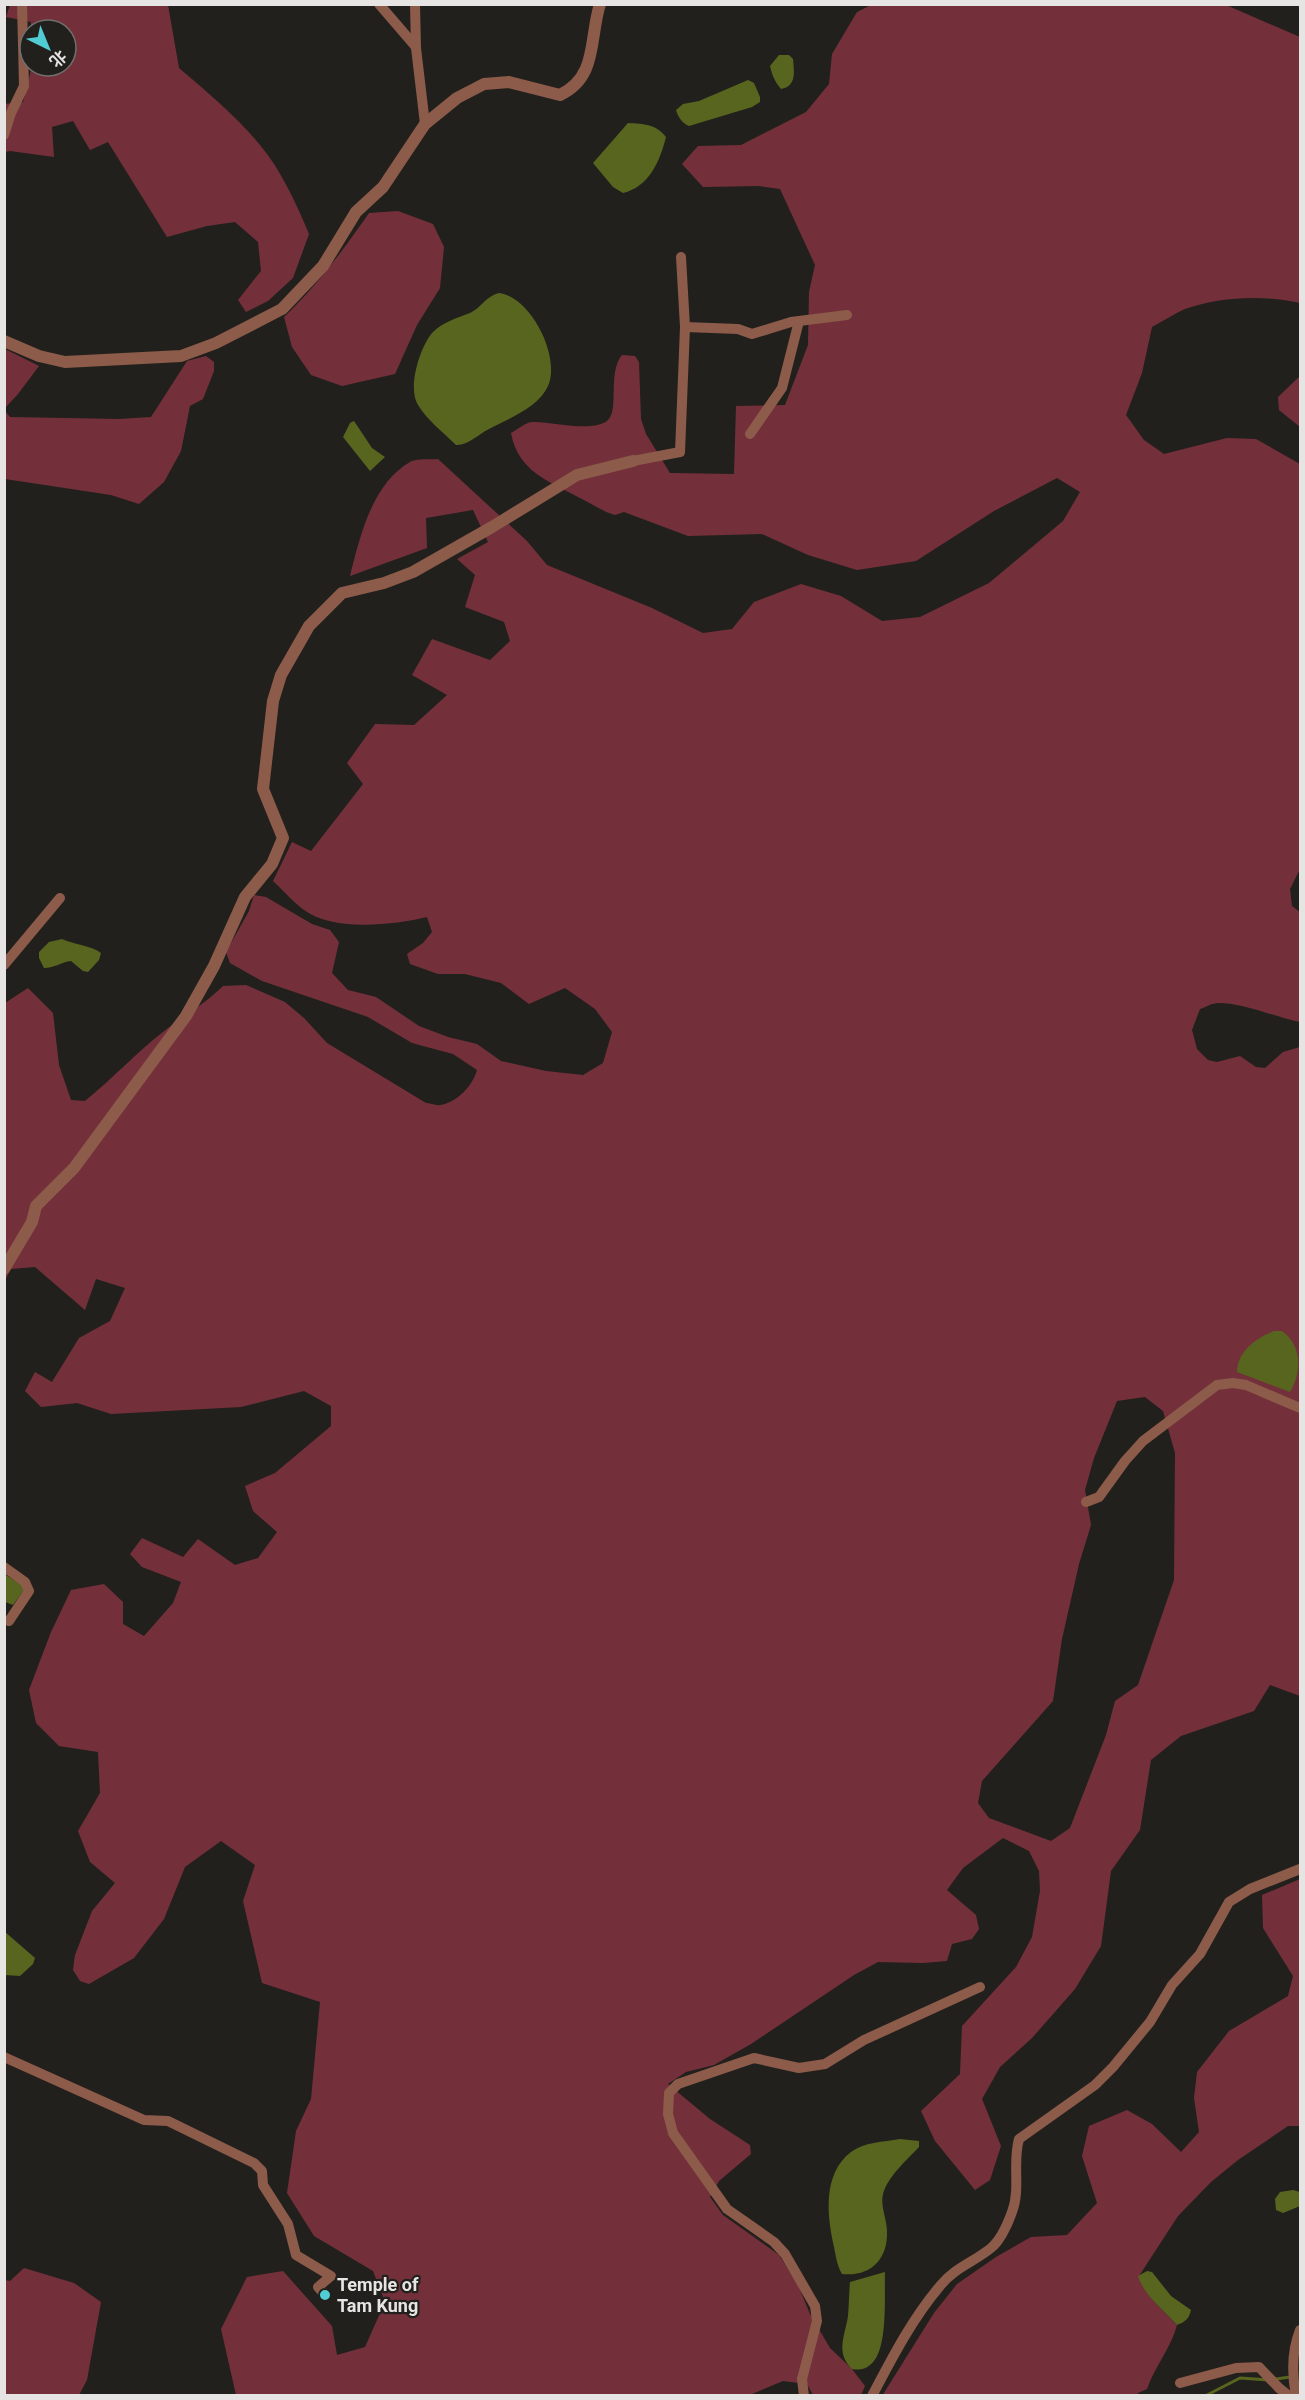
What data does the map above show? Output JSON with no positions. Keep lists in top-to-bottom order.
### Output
{
  "places": ["Temple of Tam Kung"],
  "north": "bottom right"
}
